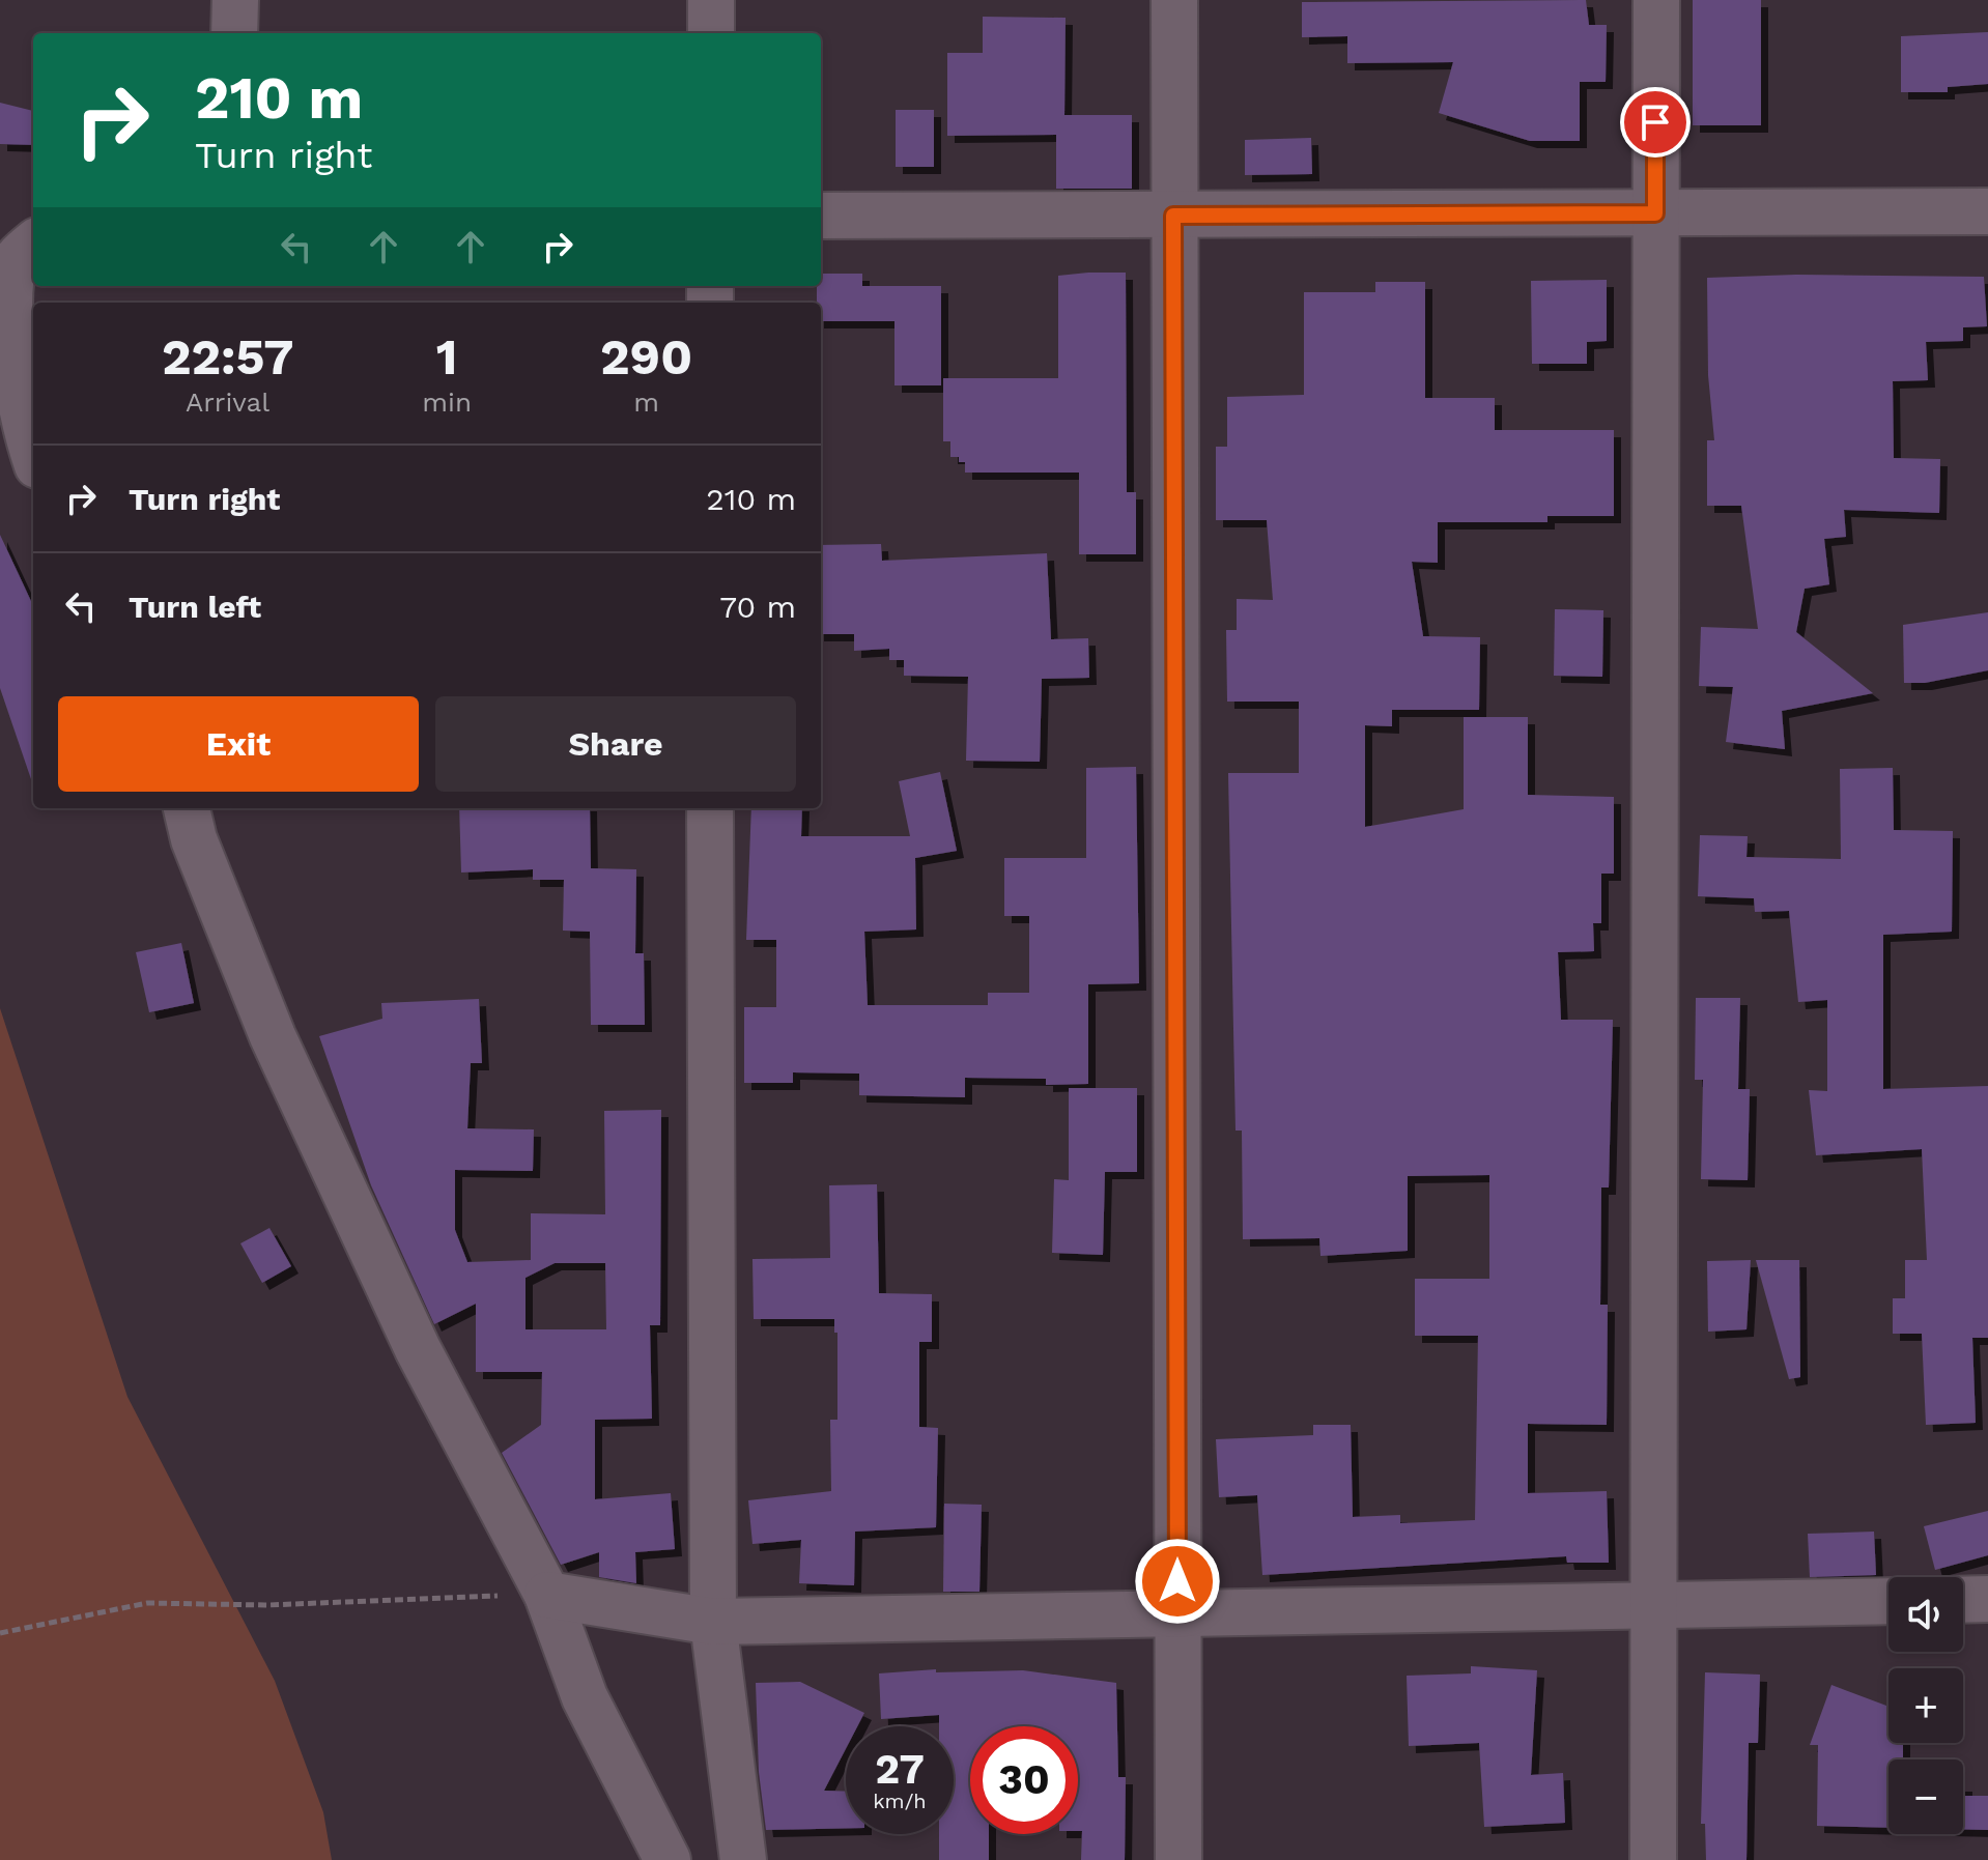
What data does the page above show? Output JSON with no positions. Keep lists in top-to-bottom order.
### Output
{
  "page": {
    "turn": ["210 m", "Turn right"],
    "eta": [
      "22:57",
      "Arrival",
      "1",
      "min",
      "290",
      "m"
    ],
    "list": [
      {
        "name": "Turn right",
        "value": "210 m"
      },
      {
        "name": "Turn left",
        "value": "70 m"
      }
    ],
    "buttons": ["Exit", "Share"],
    "map_buttons": ["+", "−"],
    "speed": "27 km/h",
    "limit": "30"
  }
}
